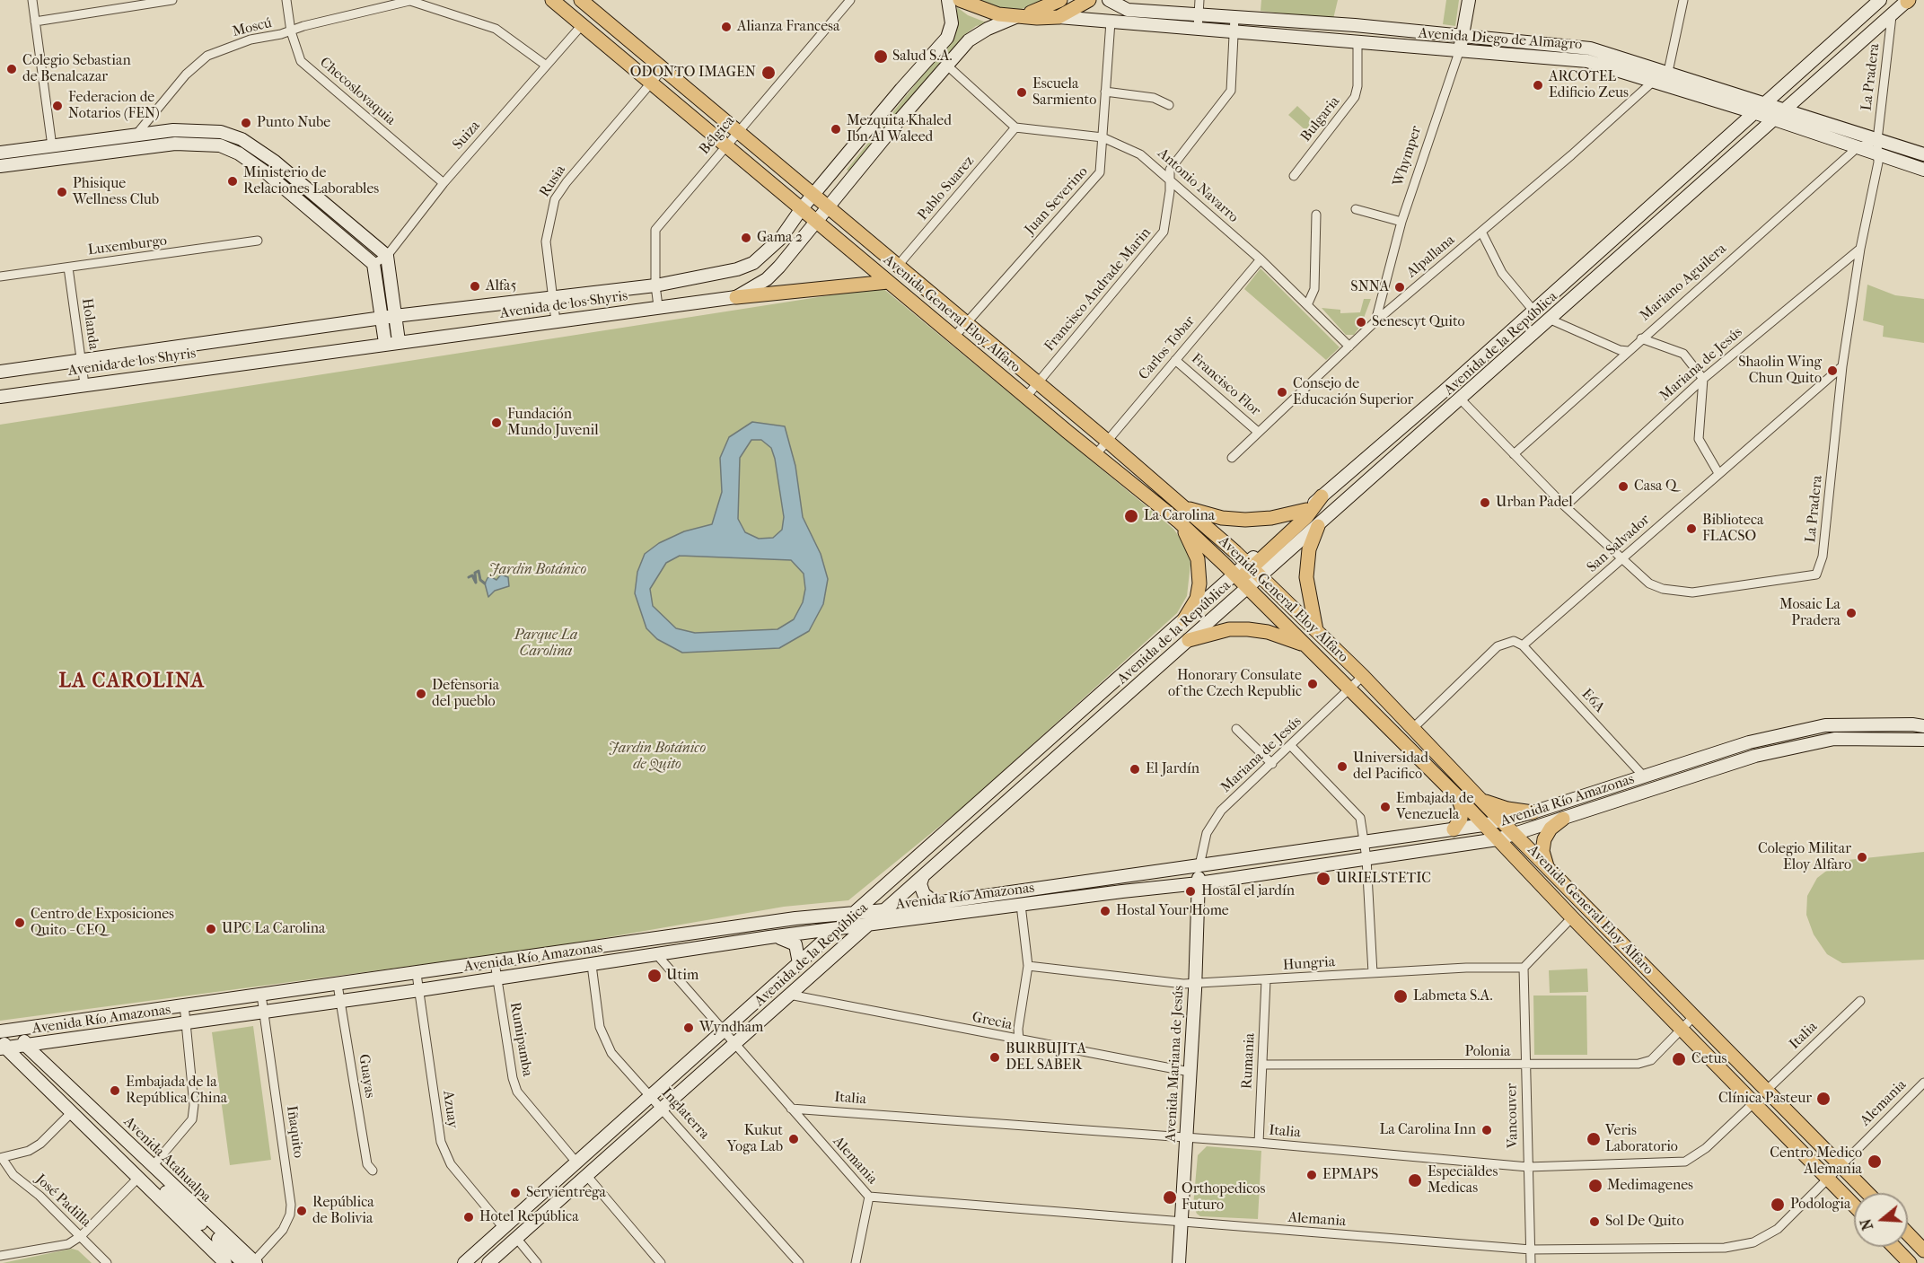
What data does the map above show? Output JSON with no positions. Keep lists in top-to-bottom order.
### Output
{
  "streets": {
    "main road": [
      "Avenida Diego de Almagro",
      "Whymper",
      "Avenida de los Shyris",
      "Avenida General Eloy Alfaro",
      "Avenida de la República",
      "Avenida Río Amazonas",
      "Avenida Mariana de Jesús",
      "Avenida Atahualpa"
    ],
    "street": [
      "Moscú",
      "La Pradera",
      "Checoslovaquia",
      "Bulgaria",
      "Suiza",
      "Bélgica",
      "Rusia",
      "Antonio Navarro",
      "Pablo Suarez",
      "Juan Severino",
      "Luxemburgo",
      "Alpallana",
      "Mariano Aguilera",
      "Francisco Andrade Marin",
      "Holanda",
      "Carlos Tobar",
      "Mariana de Jesús",
      "Francisco Flor",
      "San Salvador",
      "E6A",
      "Hungria",
      "Grecia",
      "Italia",
      "Rumipamba",
      "Polonia",
      "Rumania",
      "Guayas",
      "Alemania",
      "Azuay",
      "Inglaterra",
      "Vancouver",
      "Iñaquito",
      "José Padilla"
    ]
  },
  "crossings": [
    ["Moscú", "Checoslovaquia"],
    ["Avenida Diego de Almagro", "La Pradera"],
    ["Avenida Diego de Almagro", "Bulgaria"],
    ["Avenida Diego de Almagro", "Whymper"],
    ["Avenida Diego de Almagro", "Juan Severino"],
    ["Avenida Diego de Almagro", "Alpallana"],
    ["Avenida Diego de Almagro", "Mariano Aguilera"],
    ["Avenida Diego de Almagro", "Francisco Andrade Marin"],
    ["Avenida Diego de Almagro", "Avenida de la República"],
    ["La Pradera", "Mariano Aguilera"],
    ["La Pradera", "Avenida de la República"],
    ["La Pradera", "Mariana de Jesús"],
    ["La Pradera", "San Salvador"],
    ["Checoslovaquia", "Suiza"],
    ["Suiza", "Avenida General Eloy Alfaro"],
    ["Bélgica", "Avenida de los Shyris"],
    ["Bélgica", "Avenida General Eloy Alfaro"],
    ["Whymper", "Alpallana"],
    ["Rusia", "Avenida de los Shyris"],
    ["Rusia", "Avenida General Eloy Alfaro"],
    ["Antonio Navarro", "Pablo Suarez"],
    ["Antonio Navarro", "Juan Severino"],
    ["Antonio Navarro", "Alpallana"],
    ["Antonio Navarro", "Francisco Andrade Marin"],
    ["Antonio Navarro", "Carlos Tobar"],
    ["Pablo Suarez", "Avenida General Eloy Alfaro"],
    ["Juan Severino", "Avenida General Eloy Alfaro"],
    ["Luxemburgo", "Holanda"],
    ["Alpallana", "Francisco Flor"],
    ["Francisco Andrade Marin", "Avenida General Eloy Alfaro"],
    ["Avenida de los Shyris", "Avenida General Eloy Alfaro"],
    ["Avenida de los Shyris", "Holanda"],
    ["Avenida General Eloy Alfaro", "Avenida de la República"],
    ["Avenida General Eloy Alfaro", "Carlos Tobar"],
    ["Avenida General Eloy Alfaro", "Mariana de Jesús"],
    ["Avenida General Eloy Alfaro", "Avenida Río Amazonas"],
    ["Avenida General Eloy Alfaro", "Italia"],
    ["Avenida General Eloy Alfaro", "Polonia"],
    ["Avenida General Eloy Alfaro", "Alemania"],
    ["Avenida de la República", "Avenida Río Amazonas"],
    ["Avenida de la República", "Grecia"],
    ["Avenida de la República", "Rumipamba"],
    ["Avenida de la República", "Alemania"],
    ["Avenida de la República", "Azuay"],
    ["Avenida de la República", "Inglaterra"],
    ["Carlos Tobar", "Francisco Flor"],
    ["Mariana de Jesús", "Avenida Río Amazonas"],
    ["Mariana de Jesús", "Avenida Mariana de Jesús"],
    ["San Salvador", "E6A"],
    ["E6A", "Avenida Río Amazonas"],
    ["Avenida Río Amazonas", "Rumipamba"],
    ["Avenida Río Amazonas", "Avenida Mariana de Jesús"],
    ["Avenida Río Amazonas", "Guayas"],
    ["Avenida Río Amazonas", "Alemania"],
    ["Avenida Río Amazonas", "Azuay"],
    ["Avenida Río Amazonas", "Inglaterra"],
    ["Avenida Río Amazonas", "Iñaquito"],
    ["Avenida Río Amazonas", "Avenida Atahualpa"],
    ["Hungria", "Rumania"],
    ["Hungria", "Avenida Mariana de Jesús"],
    ["Hungria", "Vancouver"],
    ["Grecia", "Avenida Mariana de Jesús"],
    ["Italia", "Rumania"],
    ["Italia", "Avenida Mariana de Jesús"],
    ["Italia", "Alemania"],
    ["Italia", "Vancouver"],
    ["Polonia", "Rumania"],
    ["Polonia", "Vancouver"],
    ["Avenida Mariana de Jesús", "Alemania"],
    ["Alemania", "Vancouver"],
    ["Iñaquito", "Avenida Atahualpa"]
  ],
  "districts": ["LA CAROLINA"],
  "parks": ["Jardin Botánico", "Parque La Carolina", "Jardin Botánico de Quito"],
  "places": [
    "Alianza Francesa",
    "Salud S.A.",
    "Colegio Sebastian de Benalcazar",
    "ODONTO IMAGEN",
    "ARCOTEL Edificio Zeus",
    "Escuela Sarmiento",
    "Federacion de Notarios (FEN)",
    "Punto Nube",
    "Mezquita Khaled Ibn Al Waleed",
    "Ministerio de Relaciones Laborables",
    "Phisique Wellness Club",
    "Gama 2",
    "Alfa5",
    "SNNA",
    "Senescyt Quito",
    "Shaolin Wing Chun Quito",
    "Consejo de Educación Superior",
    "Fundación Mundo Juvenil",
    "Casa Q",
    "Urban Padel",
    "La Carolina",
    "Biblioteca FLACSO",
    "Mosaic La Pradera",
    "Honorary Consulate of the Czech Republic",
    "Defensoria del pueblo",
    "Universidad del Pacifico",
    "El Jardín",
    "Embajada de Venezuela",
    "Colegio Militar Eloy Alfaro",
    "URIELSTETIC",
    "Hostal el jardín",
    "Hostal Your Home",
    "Centro de Exposiciones Quito - CEQ",
    "UPC La Carolina",
    "Utim",
    "Labmeta S.A.",
    "Wyndham",
    "BURBUJITA DEL SABER",
    "Cetus",
    "Embajada de la República China",
    "Clínica Pasteur",
    "La Carolina Inn",
    "Kukut Yoga Lab",
    "Veris Laboratorio",
    "Centro Medico Alemania",
    "EPMAPS",
    "Especialdes Medicas",
    "Medimagenes",
    "Servientrega",
    "Orthopedicos Futuro",
    "Podologia",
    "República de Bolivia",
    "Hotel República",
    "Sol De Quito"
  ],
  "north": "left"
}
